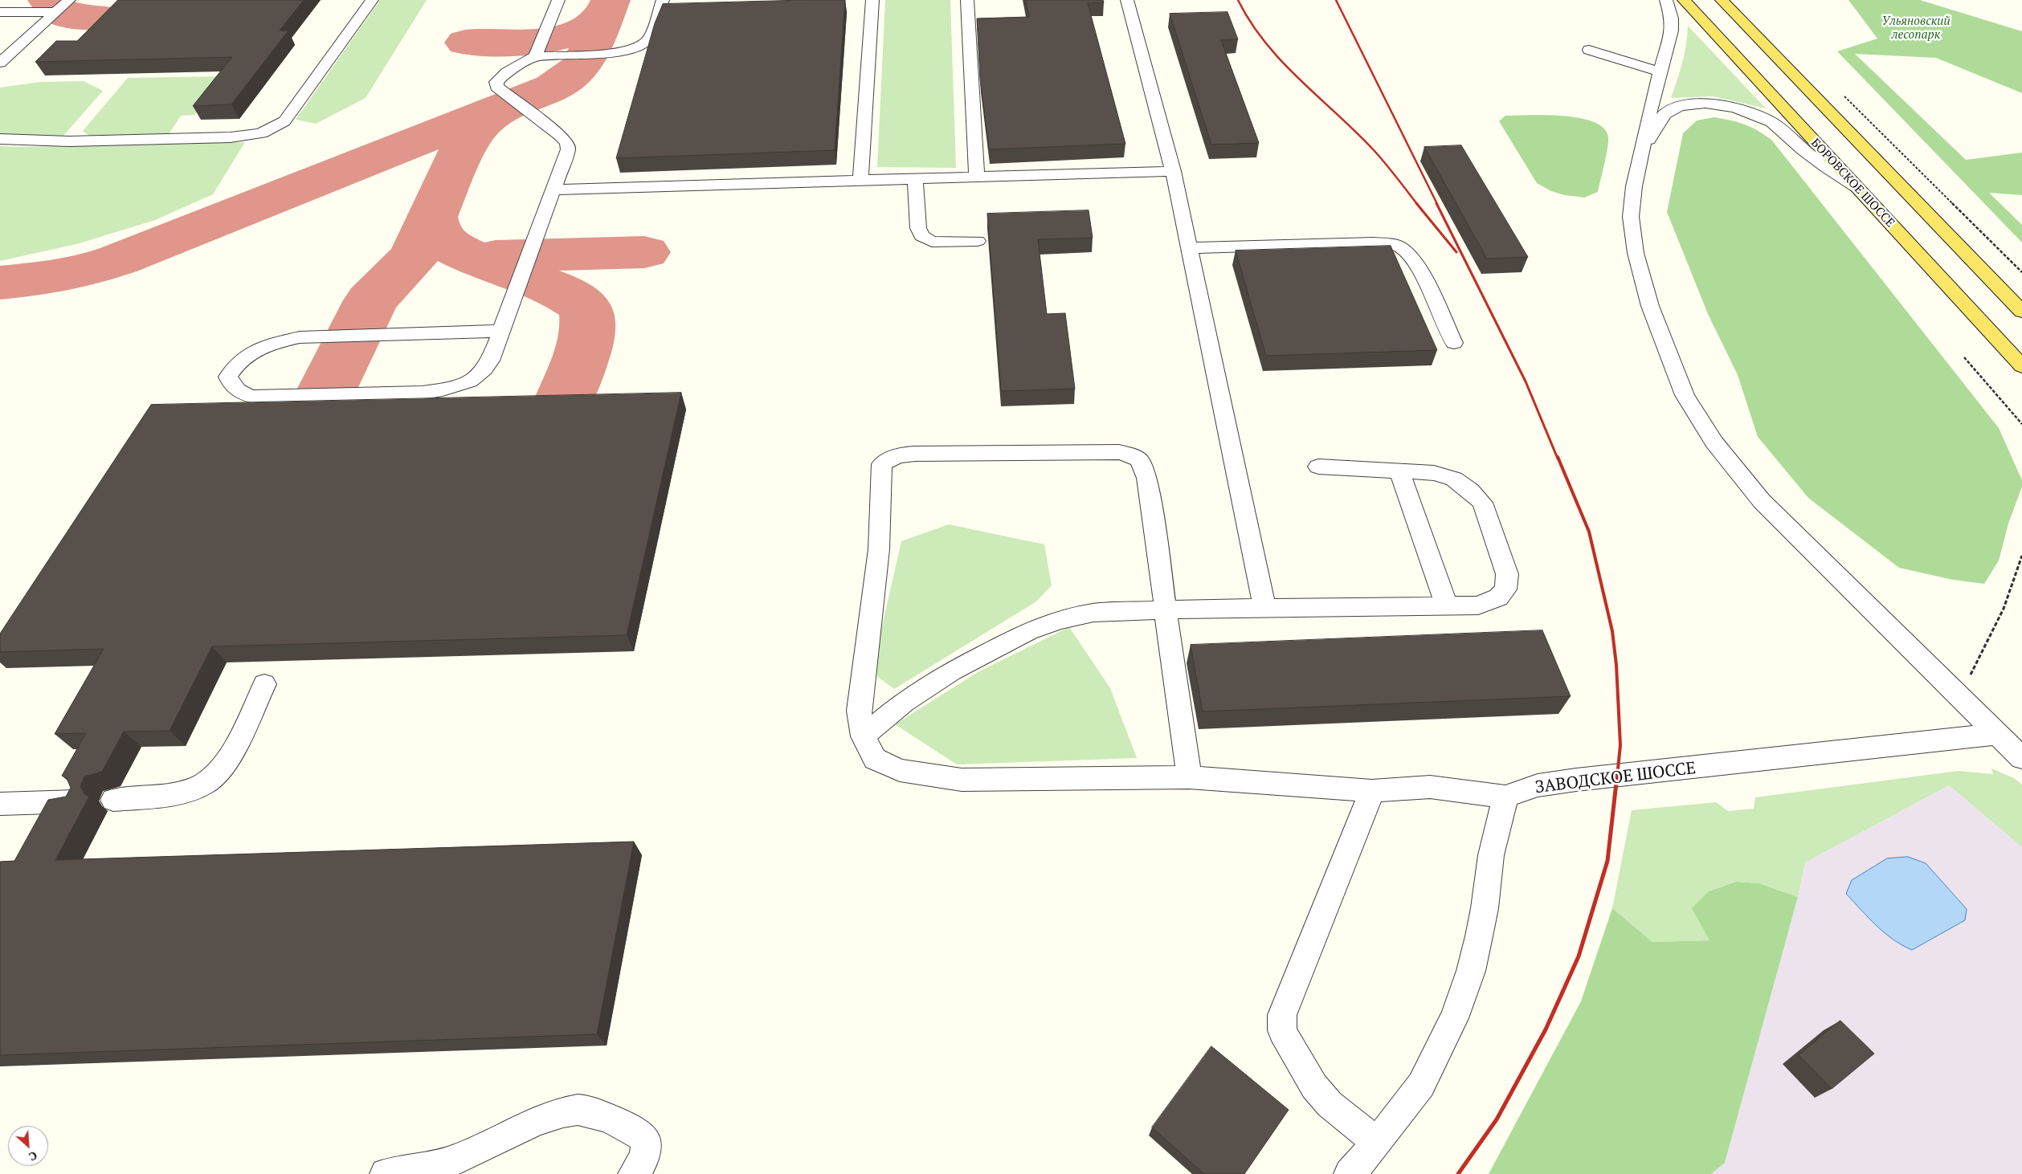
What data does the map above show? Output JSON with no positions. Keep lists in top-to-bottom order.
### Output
{
  "streets": {
    "main road": ["БОРОВСКОЕ ШОССЕ"],
    "street": ["ЗАВОДСКОЕ ШОССЕ"]
  },
  "parks": ["Ульяновский лесопарк"],
  "north": "bottom right"
}
